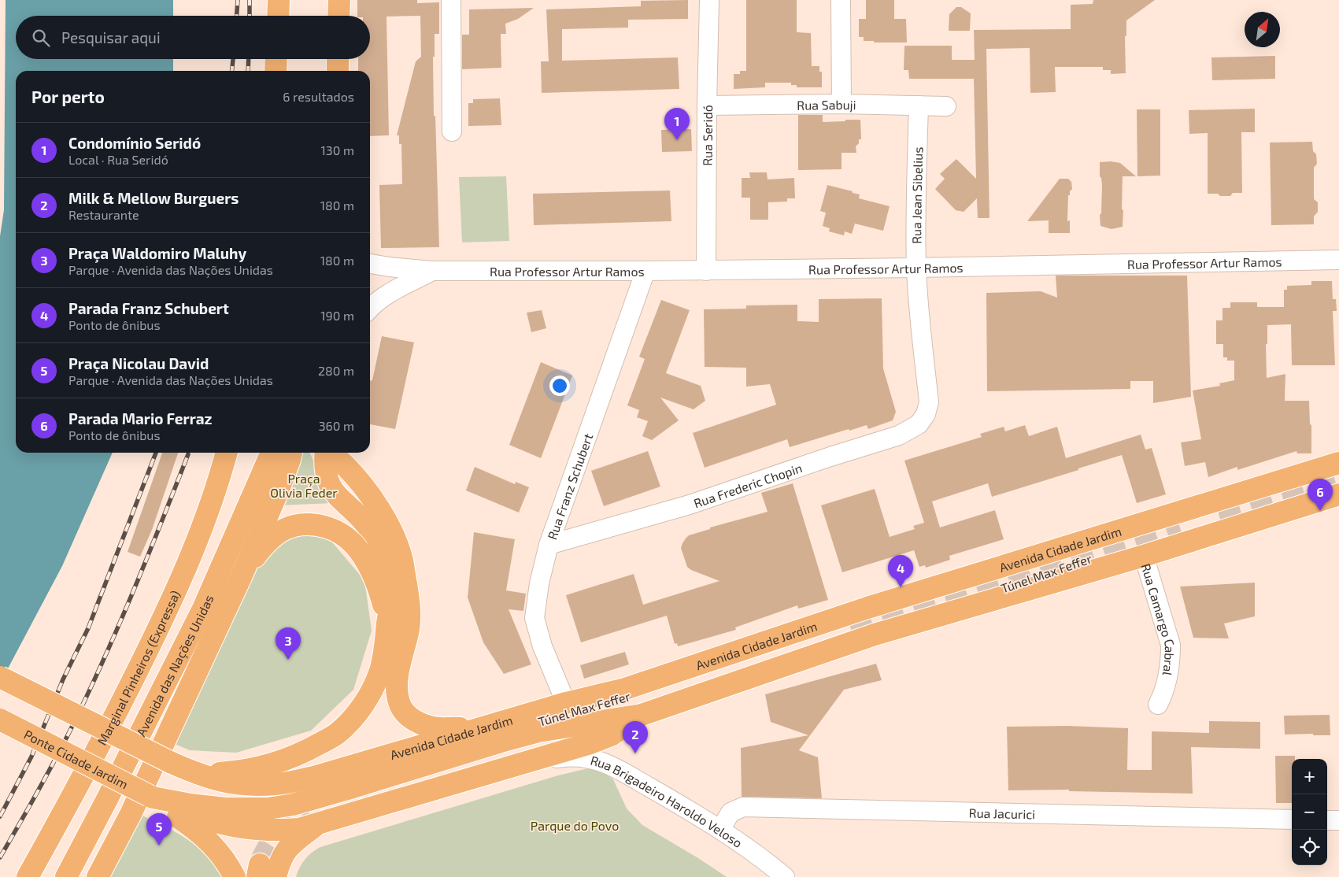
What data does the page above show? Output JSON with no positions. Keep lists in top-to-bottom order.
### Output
{
  "streets": {
    "highway": [
      "Avenida Cidade Jardim",
      "Túnel Max Feffer",
      "Avenida das Nações Unidas",
      "Marginal Pinheiros (Expressa)",
      "Ponte Cidade Jardim"
    ],
    "street": [
      "Rua Sabuji",
      "Rua Seridó",
      "Rua Jean Sibelius",
      "Rua Professor Artur Ramos",
      "Rua Frederic Chopin",
      "Rua Franz Schubert",
      "Rua Camargo Cabral",
      "Rua Brigadeiro Haroldo Veloso",
      "Rua Jacurici"
    ]
  },
  "crossings": [
    ["Rua Sabuji", "Rua Seridó"],
    ["Rua Sabuji", "Rua Jean Sibelius"],
    ["Rua Seridó", "Rua Professor Artur Ramos"],
    ["Rua Jean Sibelius", "Rua Professor Artur Ramos"],
    ["Rua Jean Sibelius", "Rua Frederic Chopin"],
    ["Rua Professor Artur Ramos", "Rua Franz Schubert"],
    ["Rua Frederic Chopin", "Rua Franz Schubert"],
    ["Rua Franz Schubert", "Avenida Cidade Jardim"],
    ["Avenida Cidade Jardim", "Túnel Max Feffer"],
    ["Avenida Cidade Jardim", "Rua Camargo Cabral"],
    ["Avenida Cidade Jardim", "Ponte Cidade Jardim"],
    ["Avenida Cidade Jardim", "Rua Brigadeiro Haroldo Veloso"],
    ["Rua Brigadeiro Haroldo Veloso", "Rua Jacurici"]
  ],
  "parks": ["Praça Olivia Feder", "Parque do Povo"],
  "north": "top right",
  "page": {
    "search": "Pesquisar aqui",
    "heading": ["Por perto", "6 resultados"],
    "pins": [
      "1",
      "6",
      "4",
      "3",
      "2",
      "5"
    ],
    "list": [
      {
        "mark": "1",
        "name": "Condomínio Seridó",
        "note": "Local · Rua Seridó",
        "value": "130 m"
      },
      {
        "mark": "2",
        "name": "Milk & Mellow Burguers",
        "note": "Restaurante",
        "value": "180 m"
      },
      {
        "mark": "3",
        "name": "Praça Waldomiro Maluhy",
        "note": "Parque · Avenida das Nações Unidas",
        "value": "180 m"
      },
      {
        "mark": "4",
        "name": "Parada Franz Schubert",
        "note": "Ponto de ônibus",
        "value": "190 m"
      },
      {
        "mark": "5",
        "name": "Praça Nicolau David",
        "note": "Parque · Avenida das Nações Unidas",
        "value": "280 m"
      },
      {
        "mark": "6",
        "name": "Parada Mario Ferraz",
        "note": "Ponto de ônibus",
        "value": "360 m"
      }
    ],
    "map_buttons": ["+", "−"]
  }
}
